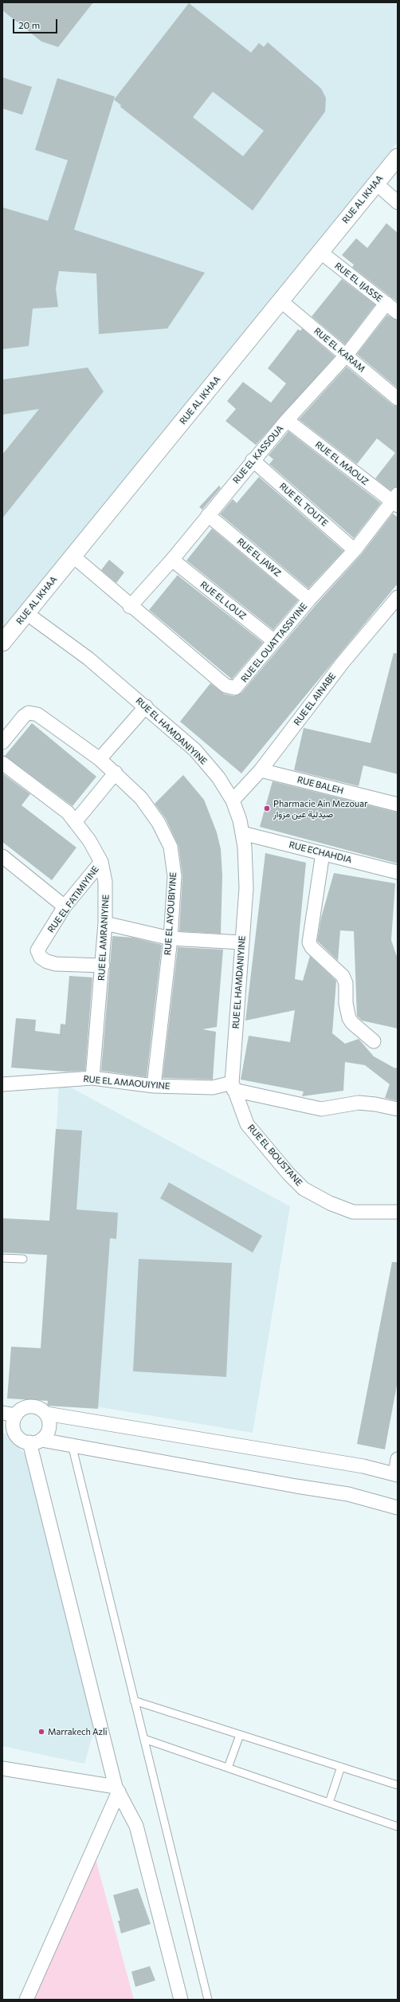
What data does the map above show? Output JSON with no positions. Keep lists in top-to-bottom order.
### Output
{
  "streets": {
    "street": [
      "RUE AL IKHAA",
      "RUE EL IJASSE",
      "RUE EL KARAM",
      "RUE EL KASSOUA",
      "RUE EL MAOUZ",
      "RUE EL TOUTE",
      "RUE EL JAWZ",
      "RUE EL LOUZ",
      "RUE EL OUATTASSIYINE",
      "RUE EL AINABE",
      "RUE EL HAMDANIYINE",
      "RUE BALEH",
      "RUE ECHAHDIA",
      "RUE EL FATIMIYINE",
      "RUE EL AYOUBIYINE",
      "RUE EL AMRANIYINE",
      "RUE EL AMAOUIYINE",
      "RUE EL BOUSTANE"
    ]
  },
  "crossings": [
    ["RUE AL IKHAA", "RUE EL IJASSE"],
    ["RUE AL IKHAA", "RUE EL KARAM"],
    ["RUE AL IKHAA", "RUE EL OUATTASSIYINE"],
    ["RUE AL IKHAA", "RUE EL HAMDANIYINE"],
    ["RUE EL IJASSE", "RUE EL KASSOUA"],
    ["RUE EL KARAM", "RUE EL KASSOUA"],
    ["RUE EL KASSOUA", "RUE EL MAOUZ"],
    ["RUE EL KASSOUA", "RUE EL TOUTE"],
    ["RUE EL KASSOUA", "RUE EL JAWZ"],
    ["RUE EL KASSOUA", "RUE EL LOUZ"],
    ["RUE EL KASSOUA", "RUE EL OUATTASSIYINE"],
    ["RUE EL MAOUZ", "RUE EL OUATTASSIYINE"],
    ["RUE EL TOUTE", "RUE EL OUATTASSIYINE"],
    ["RUE EL JAWZ", "RUE EL OUATTASSIYINE"],
    ["RUE EL LOUZ", "RUE EL OUATTASSIYINE"],
    ["RUE EL AINABE", "RUE EL HAMDANIYINE"],
    ["RUE EL AINABE", "RUE BALEH"],
    ["RUE EL HAMDANIYINE", "RUE ECHAHDIA"],
    ["RUE EL HAMDANIYINE", "RUE EL AMAOUIYINE"],
    ["RUE EL HAMDANIYINE", "RUE EL BOUSTANE"],
    ["RUE EL FATIMIYINE", "RUE EL AMRANIYINE"],
    ["RUE EL AYOUBIYINE", "RUE EL AMAOUIYINE"],
    ["RUE EL AMRANIYINE", "RUE EL AMAOUIYINE"],
    ["RUE EL AMAOUIYINE", "RUE EL BOUSTANE"]
  ],
  "places": ["Pharmacie Ain Mezouar صيدلية عين مزوار", "Marrakech Azli"],
  "scale_bar": "20 m"
}
